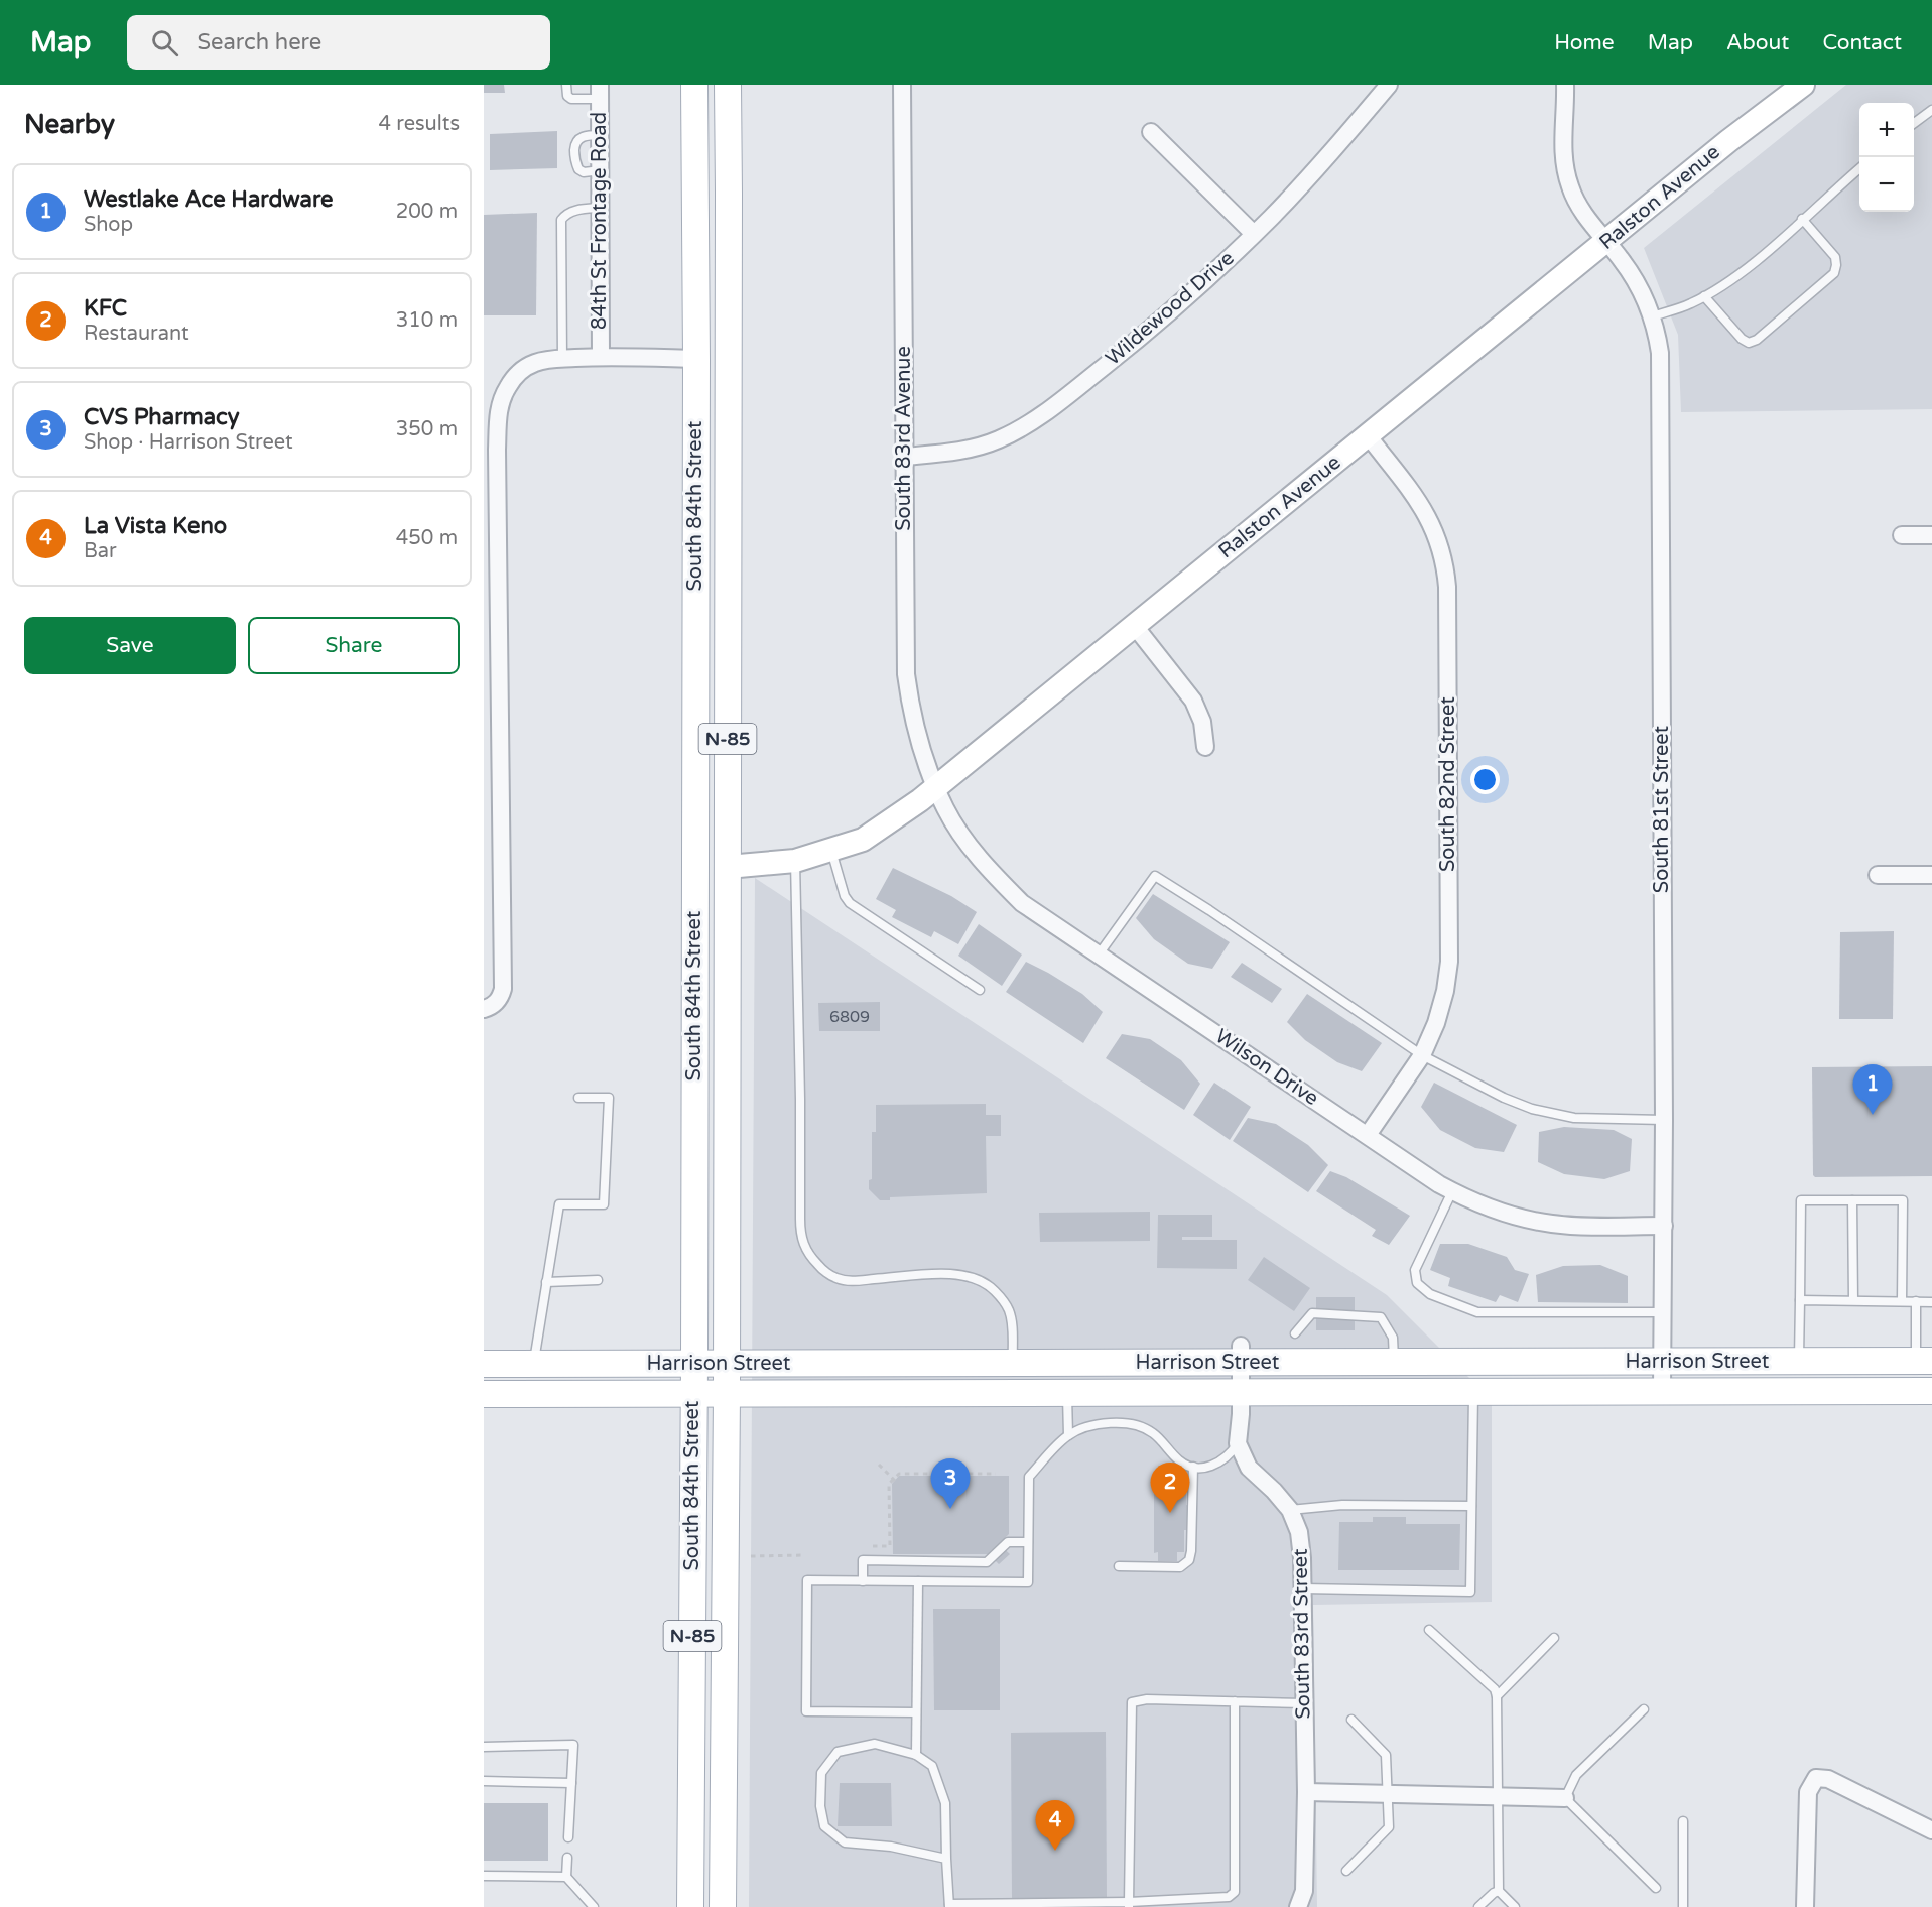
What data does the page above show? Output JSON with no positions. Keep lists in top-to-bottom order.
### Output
{
  "streets": {
    "main road": ["South 84th Street", "N-85", "Harrison Street"],
    "street": [
      "Ralston Avenue",
      "84th St Frontage Road",
      "Wildewood Drive",
      "South 83rd Avenue",
      "South 82nd Street",
      "South 81st Street",
      "Wilson Drive",
      "South 83rd Street"
    ]
  },
  "crossings": [
    ["Ralston Avenue", "South 83rd Avenue"],
    ["Ralston Avenue", "South 84th Street"],
    ["Ralston Avenue", "South 82nd Street"],
    ["Ralston Avenue", "South 81st Street"],
    ["Ralston Avenue", "Wilson Drive"],
    ["Wildewood Drive", "South 83rd Avenue"],
    ["South 83rd Avenue", "Wilson Drive"],
    ["South 84th Street", "Harrison Street"],
    ["South 82nd Street", "Wilson Drive"],
    ["South 81st Street", "Wilson Drive"],
    ["South 81st Street", "Harrison Street"]
  ],
  "house_numbers": ["6809"],
  "page": {
    "header": "Map",
    "search": "Search here",
    "nav": [
      "Home",
      "Map",
      "About",
      "Contact"
    ],
    "heading": ["Nearby", "4 results"],
    "map_buttons": ["+", "−"],
    "list": [
      {
        "mark": "1",
        "name": "Westlake Ace Hardware",
        "note": "Shop",
        "value": "200 m"
      },
      {
        "mark": "2",
        "name": "KFC",
        "note": "Restaurant",
        "value": "310 m"
      },
      {
        "mark": "3",
        "name": "CVS Pharmacy",
        "note": "Shop · Harrison Street",
        "value": "350 m"
      },
      {
        "mark": "4",
        "name": "La Vista Keno",
        "note": "Bar",
        "value": "450 m"
      }
    ],
    "buttons": ["Save", "Share"],
    "pins": [
      "1",
      "3",
      "2",
      "4"
    ]
  }
}
